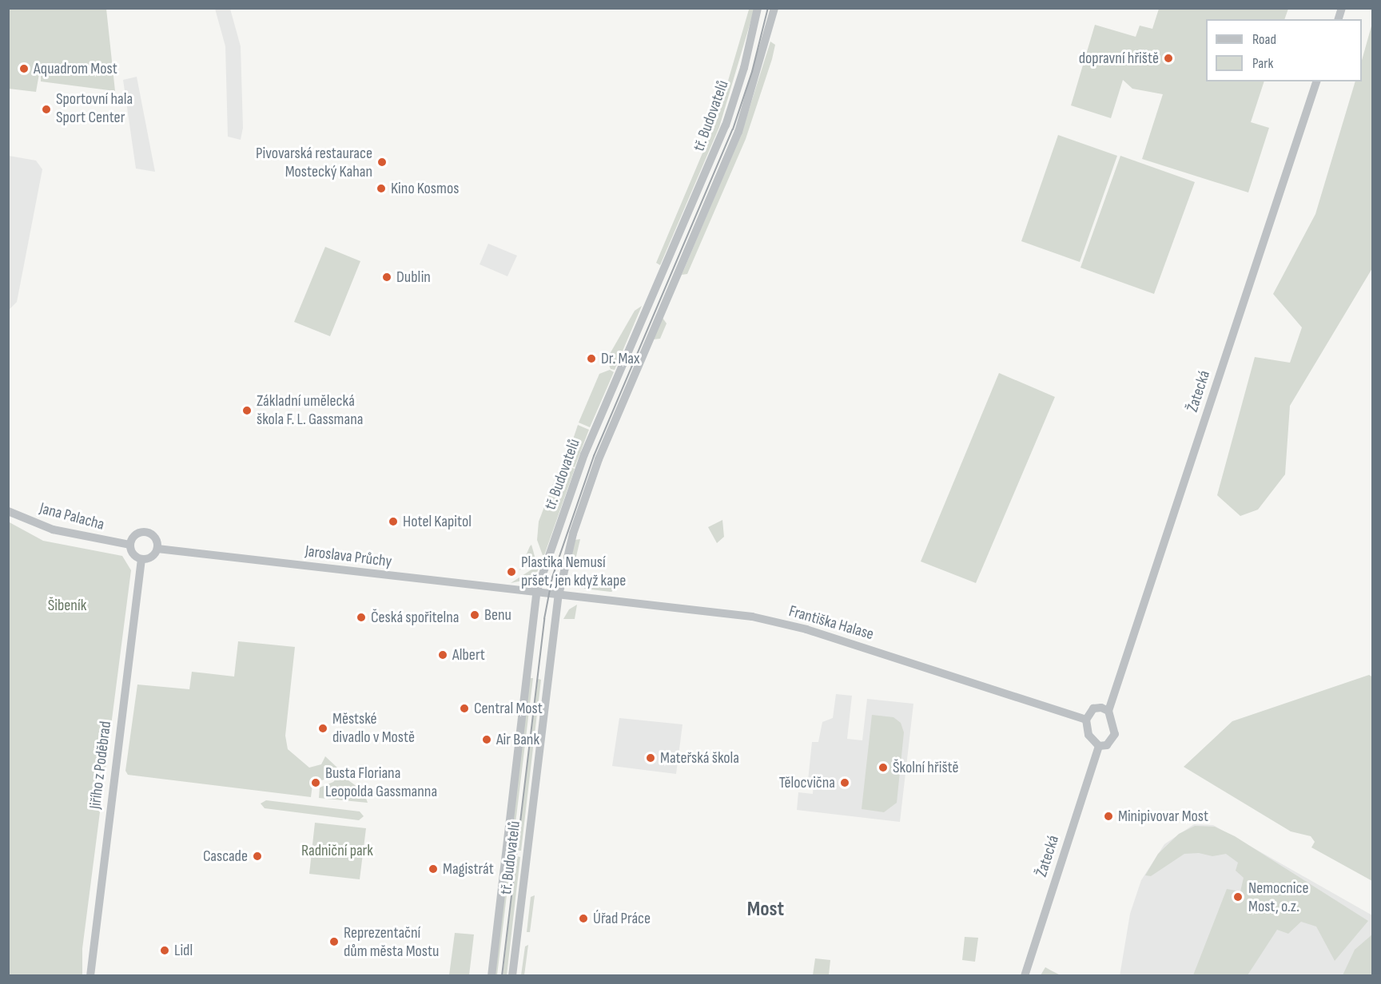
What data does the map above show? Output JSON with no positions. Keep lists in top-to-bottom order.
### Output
{
  "streets": {
    "street": [
      "tř. Budovatelů",
      "Žatecká",
      "Jana Palacha",
      "Jaroslava Průchy",
      "Františka Halase",
      "Jiřího z Poděbrad"
    ]
  },
  "crossings": [
    ["tř. Budovatelů", "Jaroslava Průchy"],
    ["tř. Budovatelů", "Františka Halase"],
    ["Žatecká", "Františka Halase"],
    ["Jana Palacha", "Jaroslava Průchy"],
    ["Jana Palacha", "Jiřího z Poděbrad"],
    ["Jaroslava Průchy", "Františka Halase"],
    ["Jaroslava Průchy", "Jiřího z Poděbrad"]
  ],
  "districts": ["Most"],
  "parks": ["Šibeník", "Radniční park"],
  "places": [
    "dopravní hřiště",
    "Aquadrom Most",
    "Sportovní hala Sport Center",
    "Pivovarská restaurace Mostecký Kahan",
    "Kino Kosmos",
    "Dublin",
    "Dr. Max",
    "Základní umělecká škola F. L. Gassmana",
    "Hotel Kapitol",
    "Plastika Nemusí pršet, jen když kape",
    "Benu",
    "Česká spořitelna",
    "Albert",
    "Central Most",
    "Městské divadlo v Mostě",
    "Air Bank",
    "Mateřská škola",
    "Školní hřiště",
    "Busta Floriana Leopolda Gassmanna",
    "Tělocvična",
    "Minipivovar Most",
    "Cascade",
    "Magistrát",
    "Nemocnice Most, o.z.",
    "Úřad Práce",
    "Reprezentační dům města Mostu",
    "Lidl"
  ],
  "legend": ["Road", "Park"]
}
